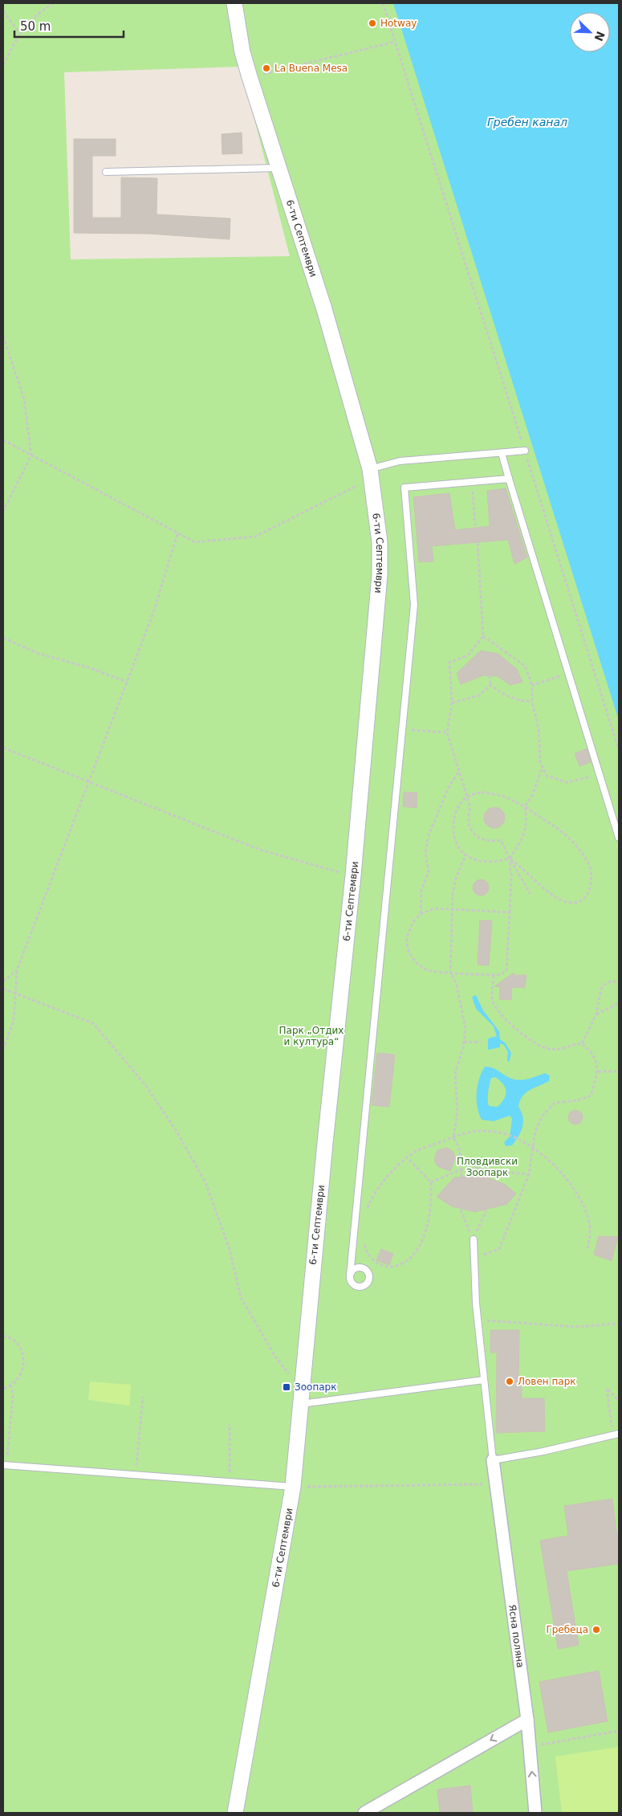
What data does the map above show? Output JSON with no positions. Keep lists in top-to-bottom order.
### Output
{
  "streets": {
    "street": ["6-ти Септември", "Ясна поляна"]
  },
  "water": ["Гребен канал"],
  "parks": ["Парк „Отдих и култура“", "Пловдивски Зоопарк"],
  "places": {
    "other": [
      "Hotway",
      "La Buena Mesa",
      "Ловен парк",
      "Гребеца"
    ],
    "transit": ["Зоопарк"]
  },
  "scale_bar": "50 m",
  "north": "bottom right"
}
